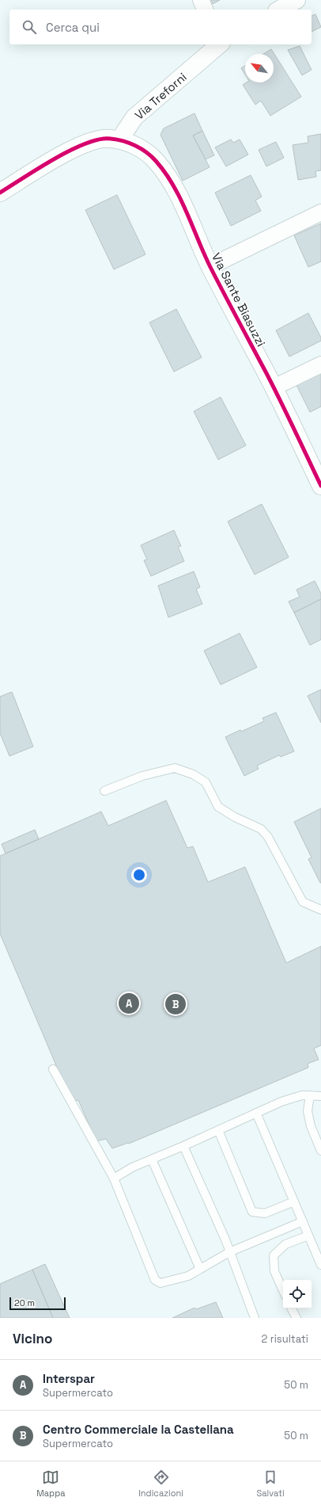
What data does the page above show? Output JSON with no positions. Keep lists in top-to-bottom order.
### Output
{
  "streets": {
    "street": ["Via Treforni", "Via Sante Biasuzzi"]
  },
  "crossings": [
    ["Via Treforni", "Via Sante Biasuzzi"]
  ],
  "scale_bar": "20 m",
  "north": "top left",
  "page": {
    "search": "Cerca qui",
    "pins": ["A", "B"],
    "scale": "20 m",
    "heading": ["Vicino", "2 risultati"],
    "list": [
      {
        "mark": "A",
        "name": "Interspar",
        "note": "Supermercato",
        "value": "50 m"
      },
      {
        "mark": "B",
        "name": "Centro Commerciale la Castellana",
        "note": "Supermercato",
        "value": "50 m"
      }
    ],
    "nav": ["Mappa", "Indicazioni", "Salvati"]
  }
}
